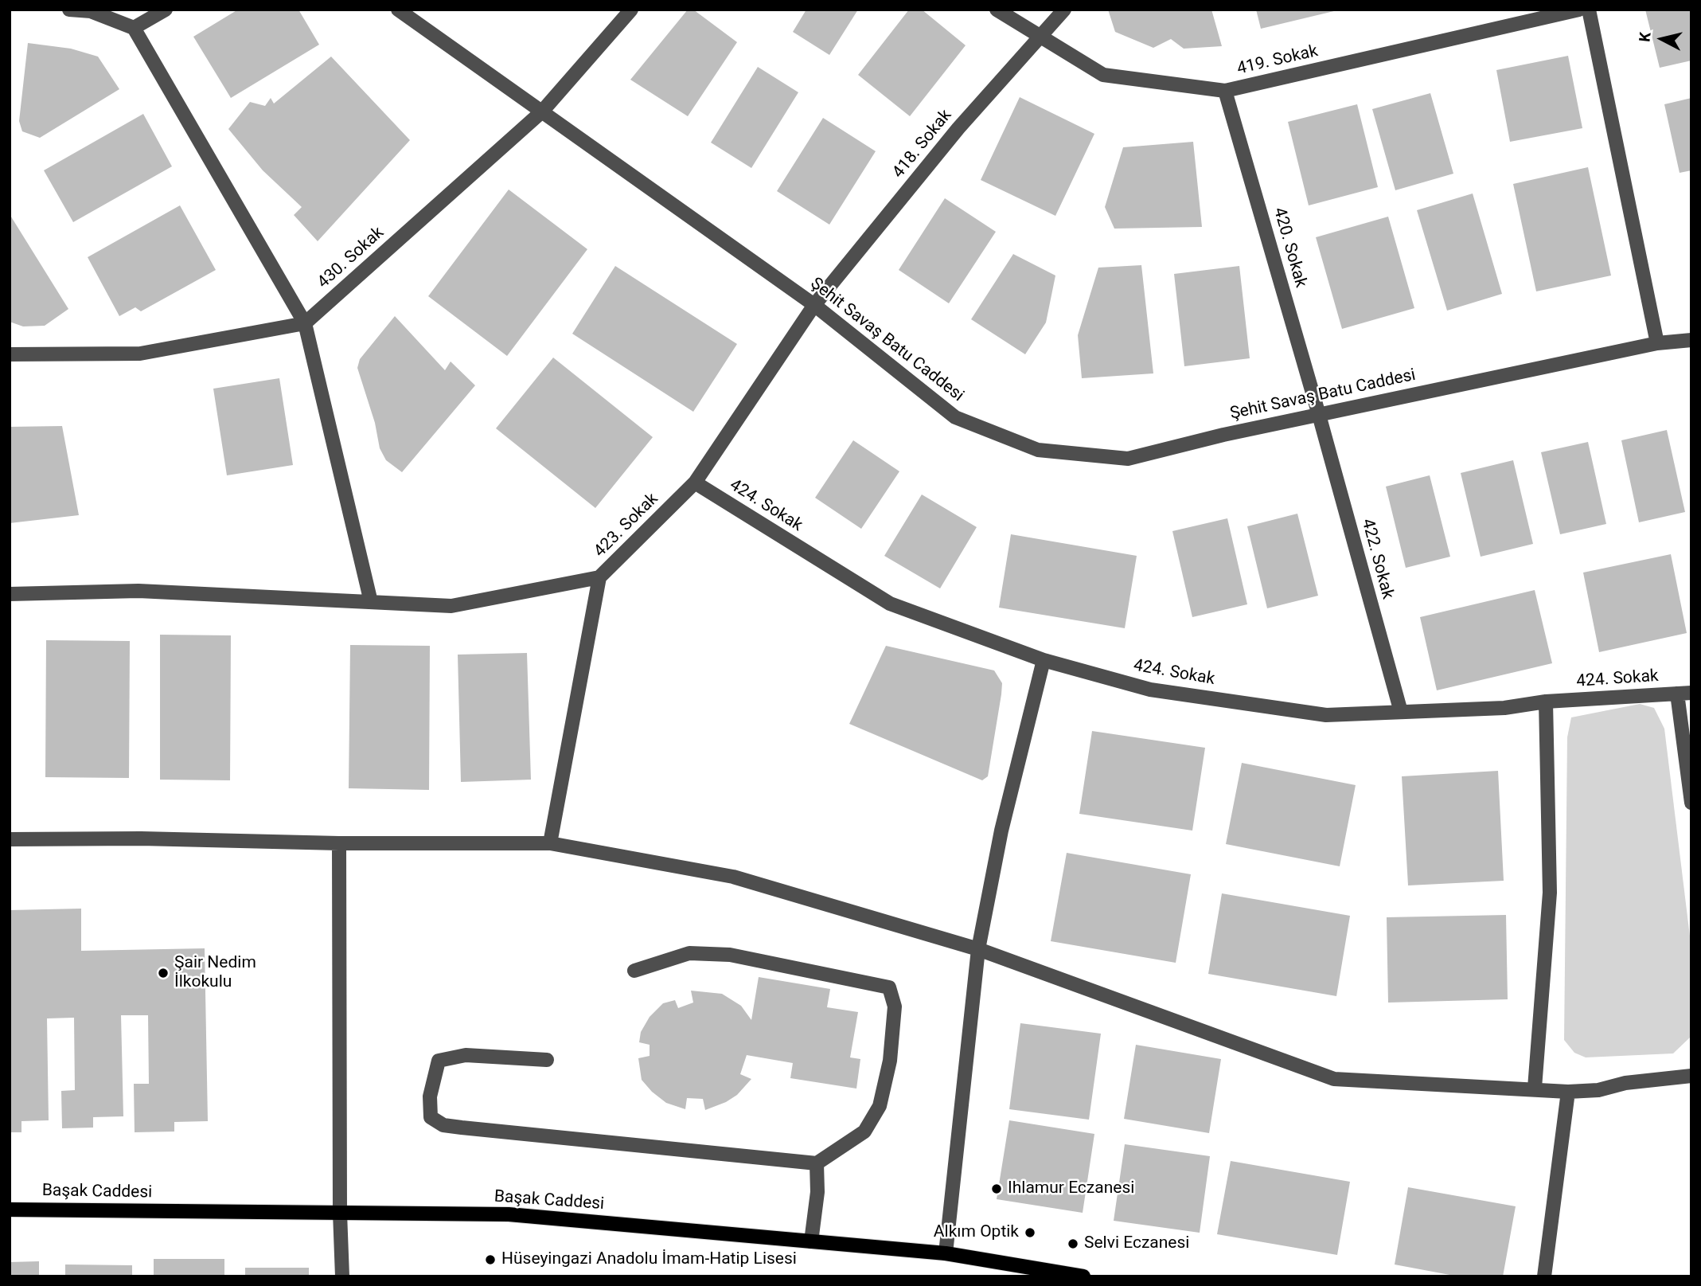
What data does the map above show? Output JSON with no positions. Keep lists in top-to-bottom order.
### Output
{
  "streets": {
    "main road": ["Başak Caddesi"],
    "street": [
      "419. Sokak",
      "418. Sokak",
      "420. Sokak",
      "430. Sokak",
      "Şehit Savaş Batu Caddesi",
      "424. Sokak",
      "423. Sokak",
      "422. Sokak"
    ]
  },
  "crossings": [
    ["419. Sokak", "418. Sokak"],
    ["419. Sokak", "420. Sokak"],
    ["418. Sokak", "Şehit Savaş Batu Caddesi"],
    ["418. Sokak", "423. Sokak"],
    ["420. Sokak", "Şehit Savaş Batu Caddesi"],
    ["420. Sokak", "422. Sokak"],
    ["430. Sokak", "Şehit Savaş Batu Caddesi"],
    ["Şehit Savaş Batu Caddesi", "423. Sokak"],
    ["Şehit Savaş Batu Caddesi", "422. Sokak"],
    ["424. Sokak", "423. Sokak"],
    ["424. Sokak", "422. Sokak"]
  ],
  "places": [
    "Şair Nedim İlkokulu",
    "Ihlamur Eczanesi",
    "Alkım Optik",
    "Selvi Eczanesi",
    "Hüseyingazi Anadolu İmam-Hatip Lisesi"
  ],
  "north": "left"
}
